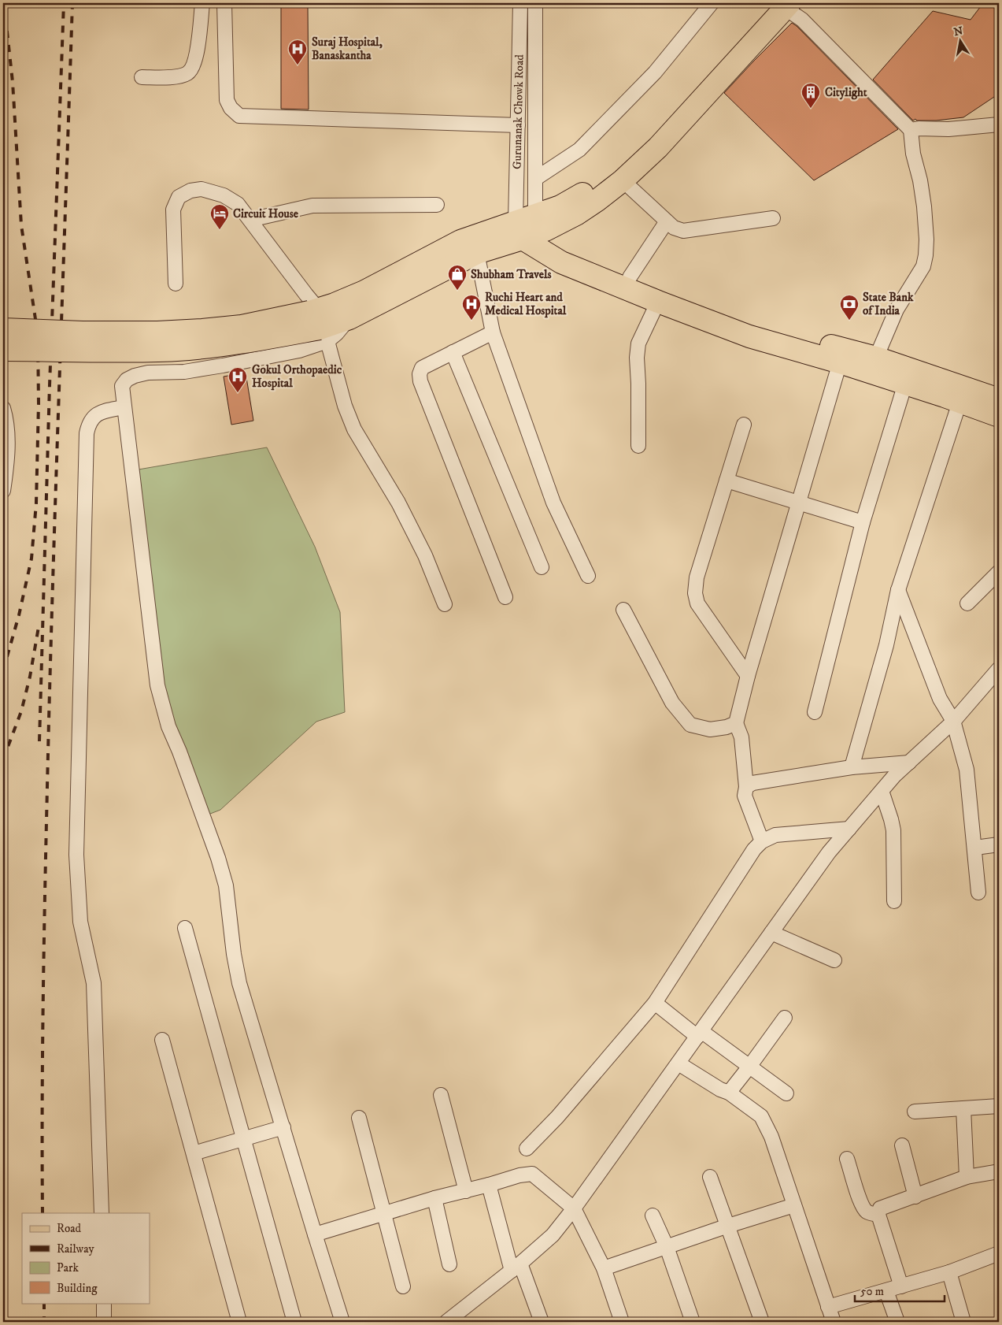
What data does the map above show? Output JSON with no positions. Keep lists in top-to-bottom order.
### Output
{
  "streets": {
    "street": ["Gurunanak Chowk Road"]
  },
  "places": {
    "hospital": ["Suraj Hospital, Banaskantha", "Ruchi Heart and Medical Hospital", "Gokul Orthopaedic Hospital"],
    "building": ["Citylight"],
    "hotel": ["Circuit House"],
    "shop": ["Shubham Travels"],
    "bank": ["State Bank of India"]
  },
  "legend": [
    "Road",
    "Railway",
    "Park",
    "Building"
  ],
  "scale_bar": "50 m",
  "north": "top"
}
